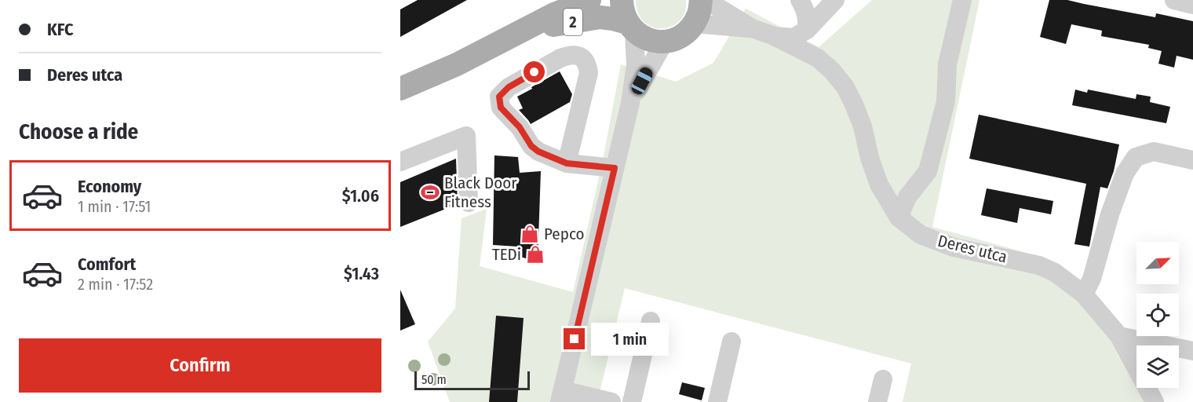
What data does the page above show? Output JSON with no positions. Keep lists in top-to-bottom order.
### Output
{
  "streets": {
    "main road": ["2"],
    "street": ["Deres utca"]
  },
  "places": {
    "sports": ["Black Door Fitness"],
    "shop": ["Pepco", "TEDi"]
  },
  "scale_bar": "50 m",
  "north": "top right",
  "page": {
    "banner": ["KFC", "Deres utca"],
    "heading": "Choose a ride",
    "list": [
      {
        "name": "Economy",
        "note": "1 min · 17:51",
        "value": "$1.06"
      },
      {
        "name": "Comfort",
        "note": "2 min · 17:52",
        "value": "$1.43"
      }
    ],
    "bubble": "1 min",
    "buttons": "Confirm",
    "scale": "50 m"
  }
}
